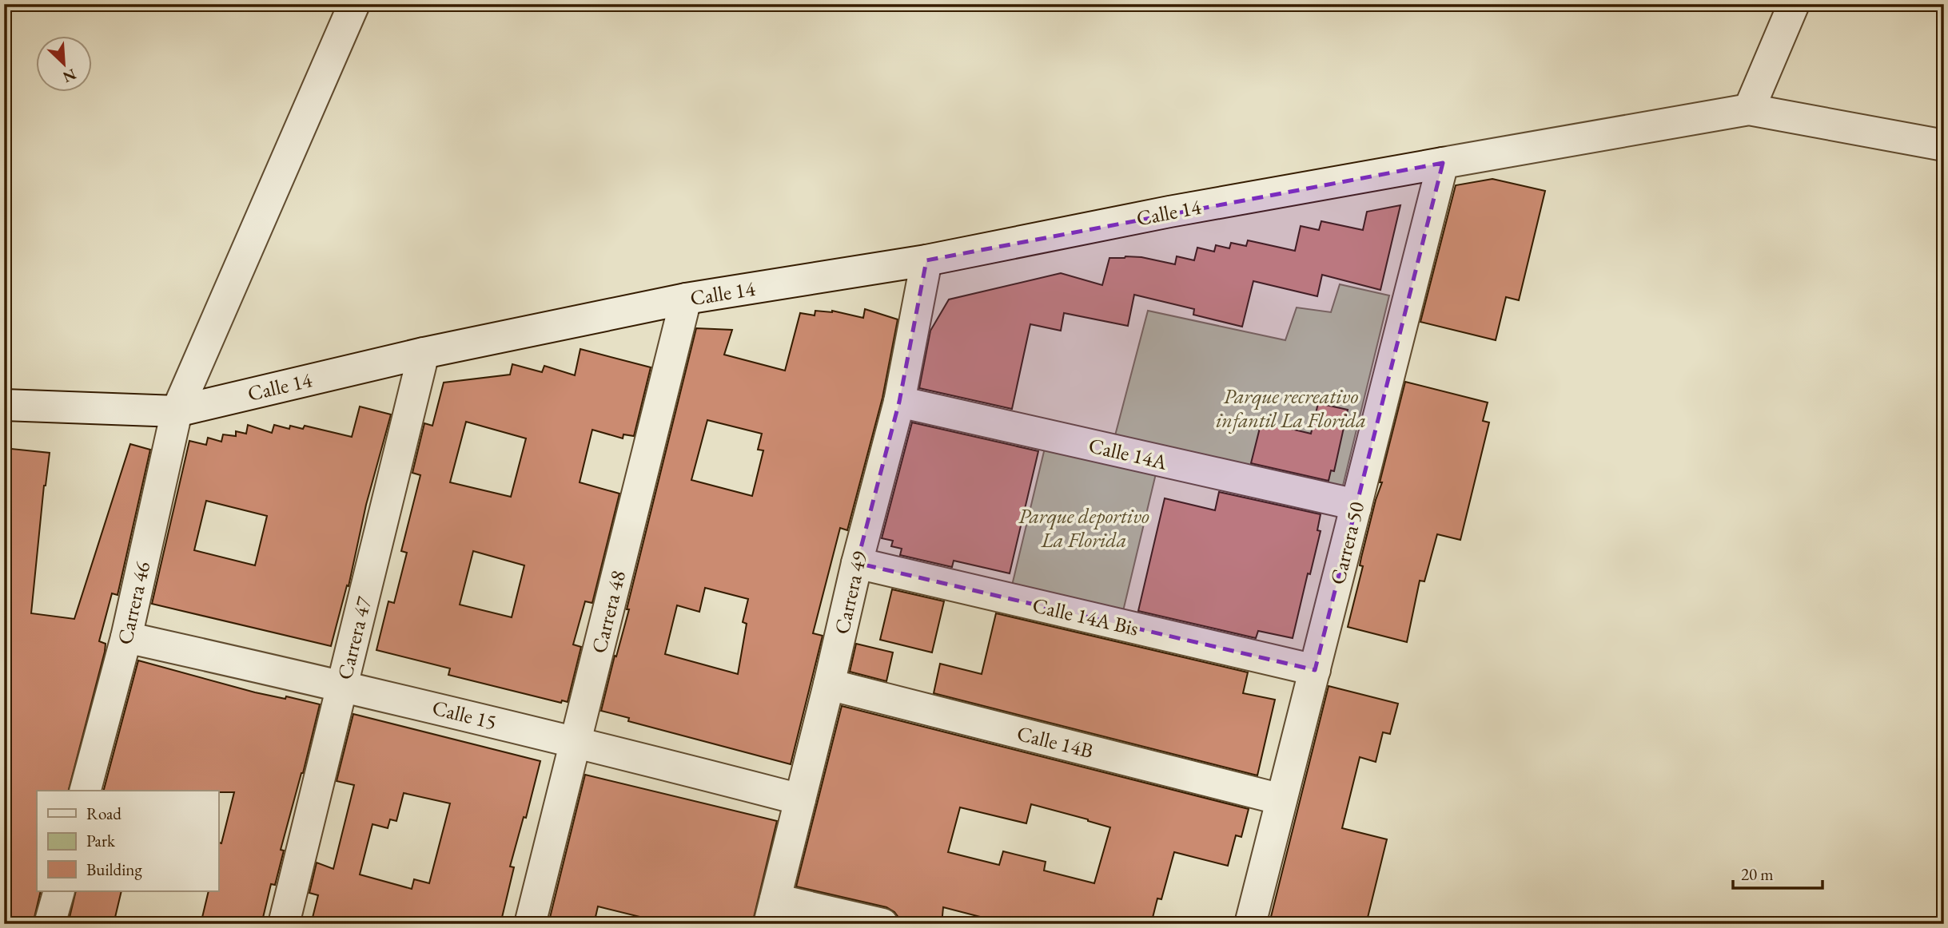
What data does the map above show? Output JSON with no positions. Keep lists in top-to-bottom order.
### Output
{
  "streets": {
    "street": [
      "Calle 14",
      "Calle 14A",
      "Carrera 50",
      "Carrera 49",
      "Carrera 46",
      "Carrera 48",
      "Calle 14A Bis",
      "Carrera 47",
      "Calle 15",
      "Calle 14B"
    ]
  },
  "crossings": [
    ["Calle 14", "Carrera 50"],
    ["Calle 14", "Carrera 49"],
    ["Calle 14", "Carrera 46"],
    ["Calle 14", "Carrera 48"],
    ["Calle 14", "Carrera 47"],
    ["Calle 14A", "Carrera 50"],
    ["Calle 14A", "Carrera 49"],
    ["Carrera 50", "Calle 14A Bis"],
    ["Carrera 50", "Calle 14B"],
    ["Carrera 49", "Calle 14A Bis"],
    ["Carrera 49", "Calle 15"],
    ["Carrera 49", "Calle 14B"],
    ["Carrera 46", "Calle 15"],
    ["Carrera 48", "Calle 15"],
    ["Carrera 47", "Calle 15"]
  ],
  "parks": ["Parque recreativo infantil La Florida", "Parque deportivo La Florida"],
  "legend": ["Road", "Park", "Building"],
  "scale_bar": "20 m",
  "north": "bottom right"
}
